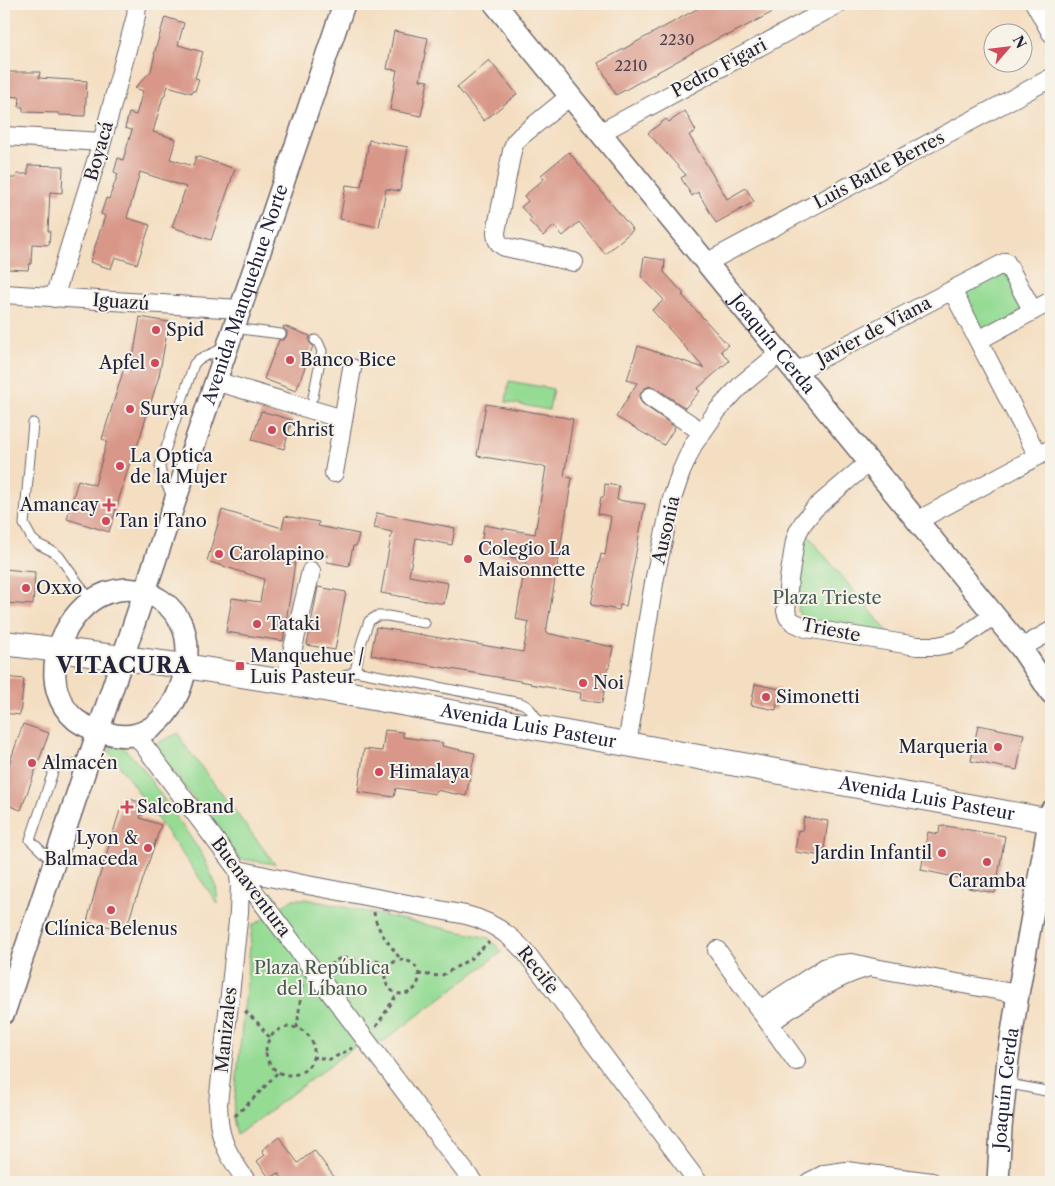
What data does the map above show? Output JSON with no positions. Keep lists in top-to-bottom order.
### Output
{
  "streets": {
    "main road": ["Avenida Luis Pasteur"],
    "street": [
      "Pedro Figari",
      "Boyacá",
      "Luis Batle Berres",
      "Avenida Manquehue Norte",
      "Iguazú",
      "Javier de Viana",
      "Joaquín Cerda",
      "Ausonia",
      "Trieste",
      "Buenaventura",
      "Recife",
      "Manizales"
    ]
  },
  "crossings": [
    ["Pedro Figari", "Joaquín Cerda"],
    ["Boyacá", "Iguazú"],
    ["Luis Batle Berres", "Joaquín Cerda"],
    ["Avenida Manquehue Norte", "Iguazú"],
    ["Avenida Manquehue Norte", "Avenida Luis Pasteur"],
    ["Javier de Viana", "Joaquín Cerda"],
    ["Joaquín Cerda", "Ausonia"],
    ["Joaquín Cerda", "Trieste"],
    ["Joaquín Cerda", "Avenida Luis Pasteur"],
    ["Ausonia", "Avenida Luis Pasteur"],
    ["Buenaventura", "Recife"],
    ["Buenaventura", "Manizales"],
    ["Recife", "Manizales"]
  ],
  "districts": ["VITACURA"],
  "parks": ["Plaza Trieste", "Plaza República del Líbano"],
  "places": {
    "other": [
      "Spid",
      "Banco Bice",
      "Apfel",
      "Surya",
      "Christ",
      "La Optica de la Mujer",
      "Tan i Tano",
      "Carolapino",
      "Colegio La Maisonnette",
      "Oxxo",
      "Tataki",
      "Noi",
      "Simonetti",
      "Marqueria",
      "Almacén",
      "Himalaya",
      "Lyon & Balmaceda",
      "Jardin Infantil",
      "Caramba",
      "Clínica Belenus"
    ],
    "health": ["Amancay", "SalcoBrand"],
    "transit": ["Manquehue / Luis Pasteur"]
  },
  "house_numbers": ["2230", "2210"],
  "north": "top right"
}
